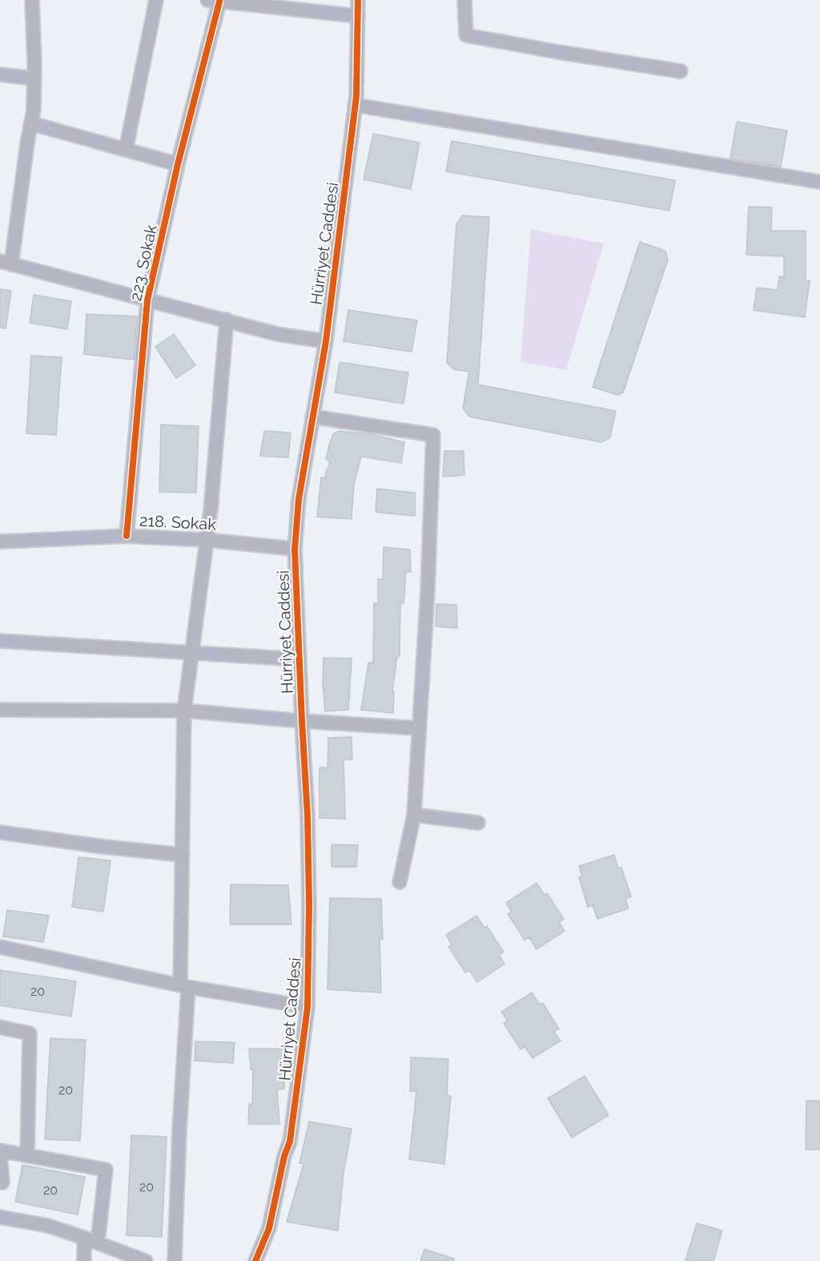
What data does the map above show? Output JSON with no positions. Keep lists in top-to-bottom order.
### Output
{
  "streets": {
    "street": ["Hürriyet Caddesi", "223. Sokak", "218. Sokak"]
  },
  "crossings": [
    ["Hürriyet Caddesi", "218. Sokak"],
    ["223. Sokak", "218. Sokak"]
  ],
  "house_numbers": [
    "20",
    "20",
    "20",
    "20"
  ]
}
